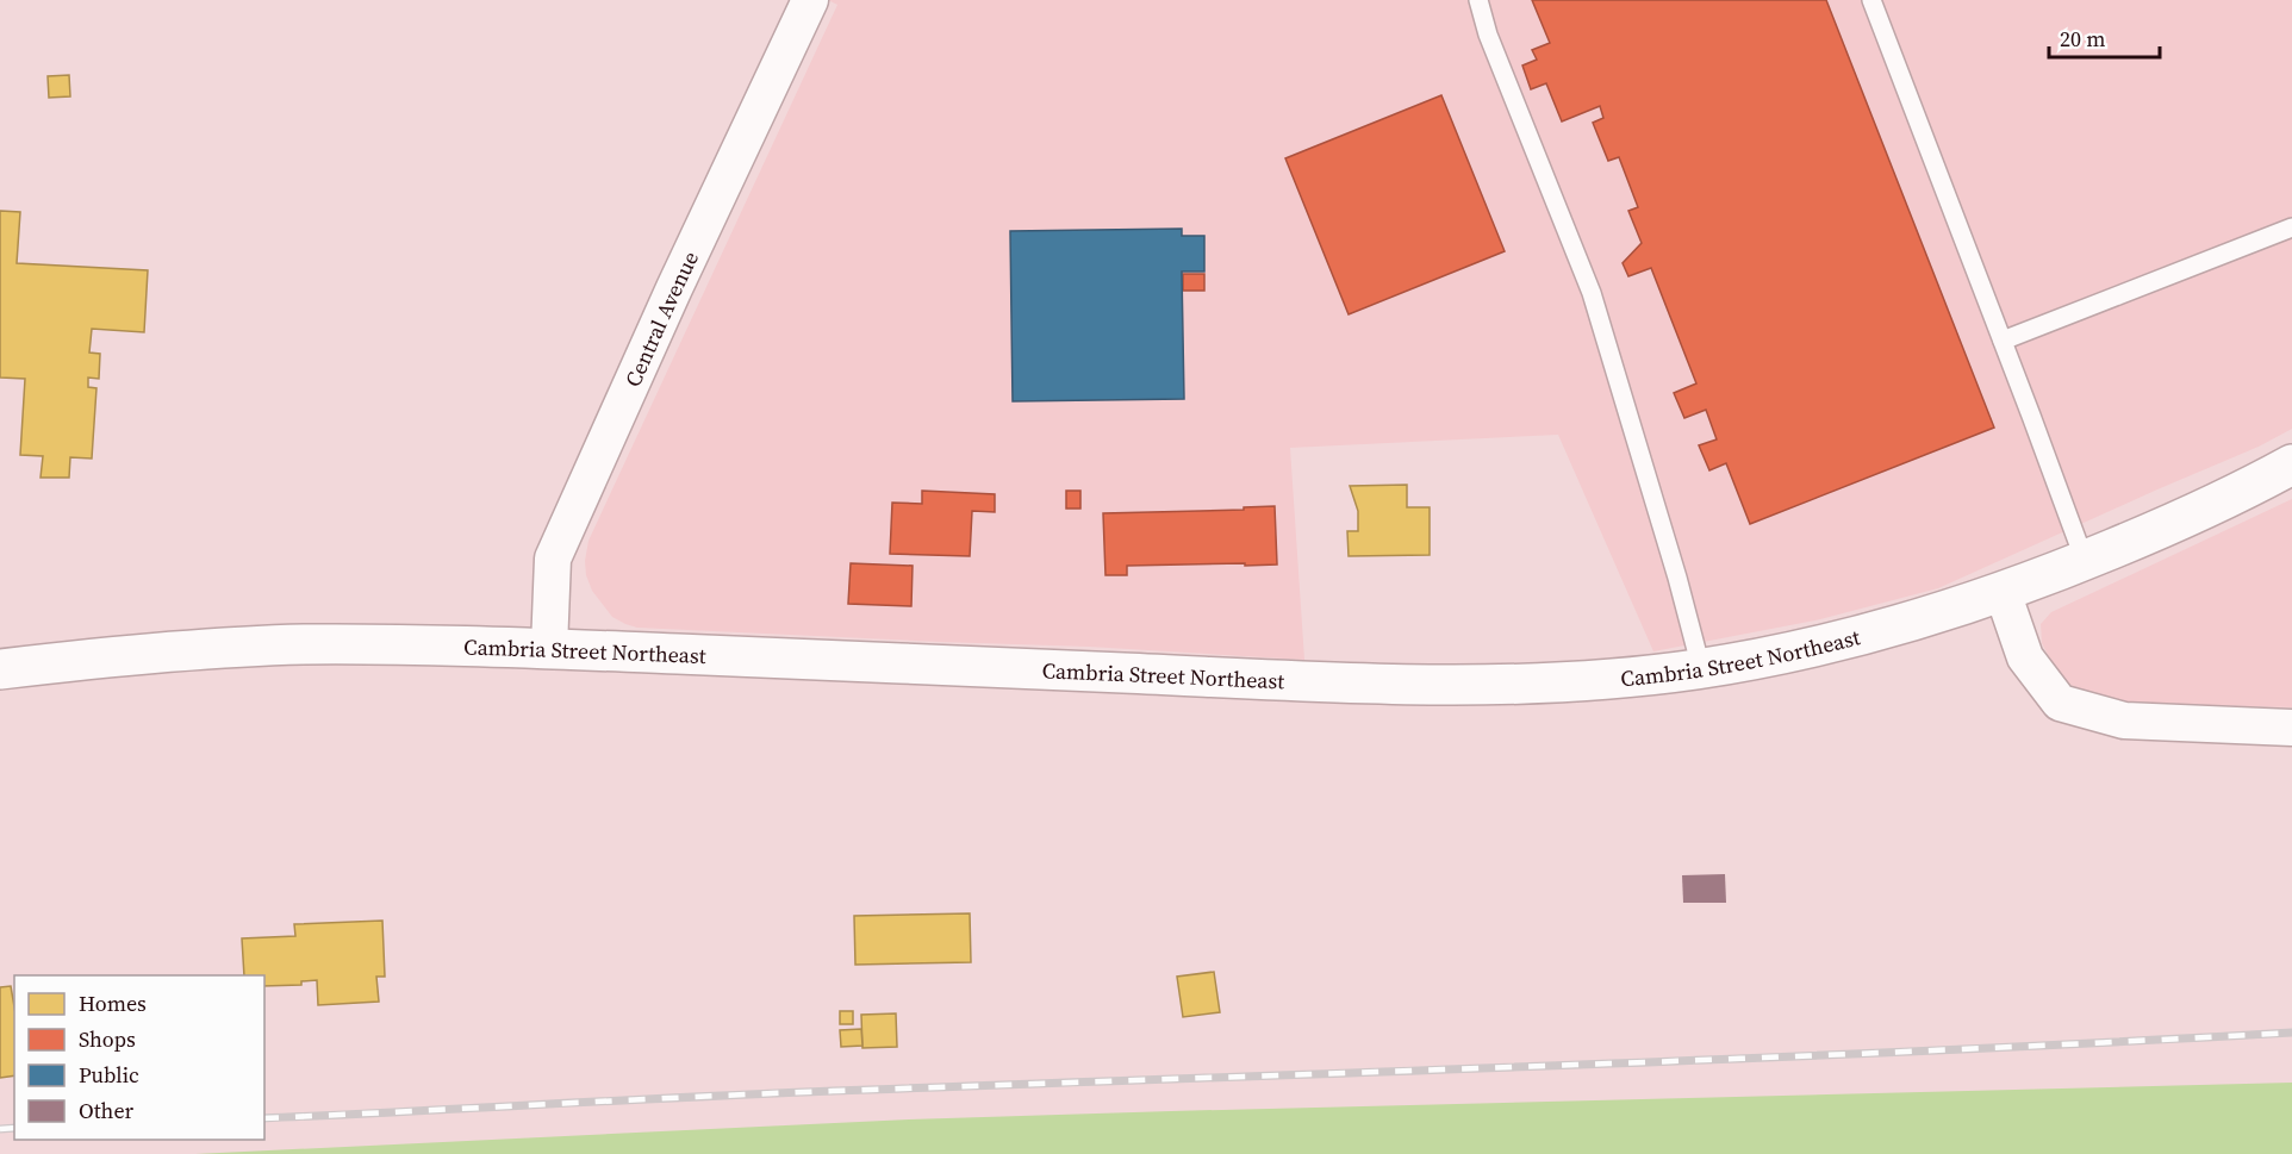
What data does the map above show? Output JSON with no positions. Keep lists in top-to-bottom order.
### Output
{
  "streets": {
    "main road": ["Cambria Street Northeast"],
    "street": ["Central Avenue"]
  },
  "crossings": [
    ["Central Avenue", "Cambria Street Northeast"]
  ],
  "legend": [
    "Homes",
    "Shops",
    "Public",
    "Other"
  ],
  "scale_bar": "20 m"
}
